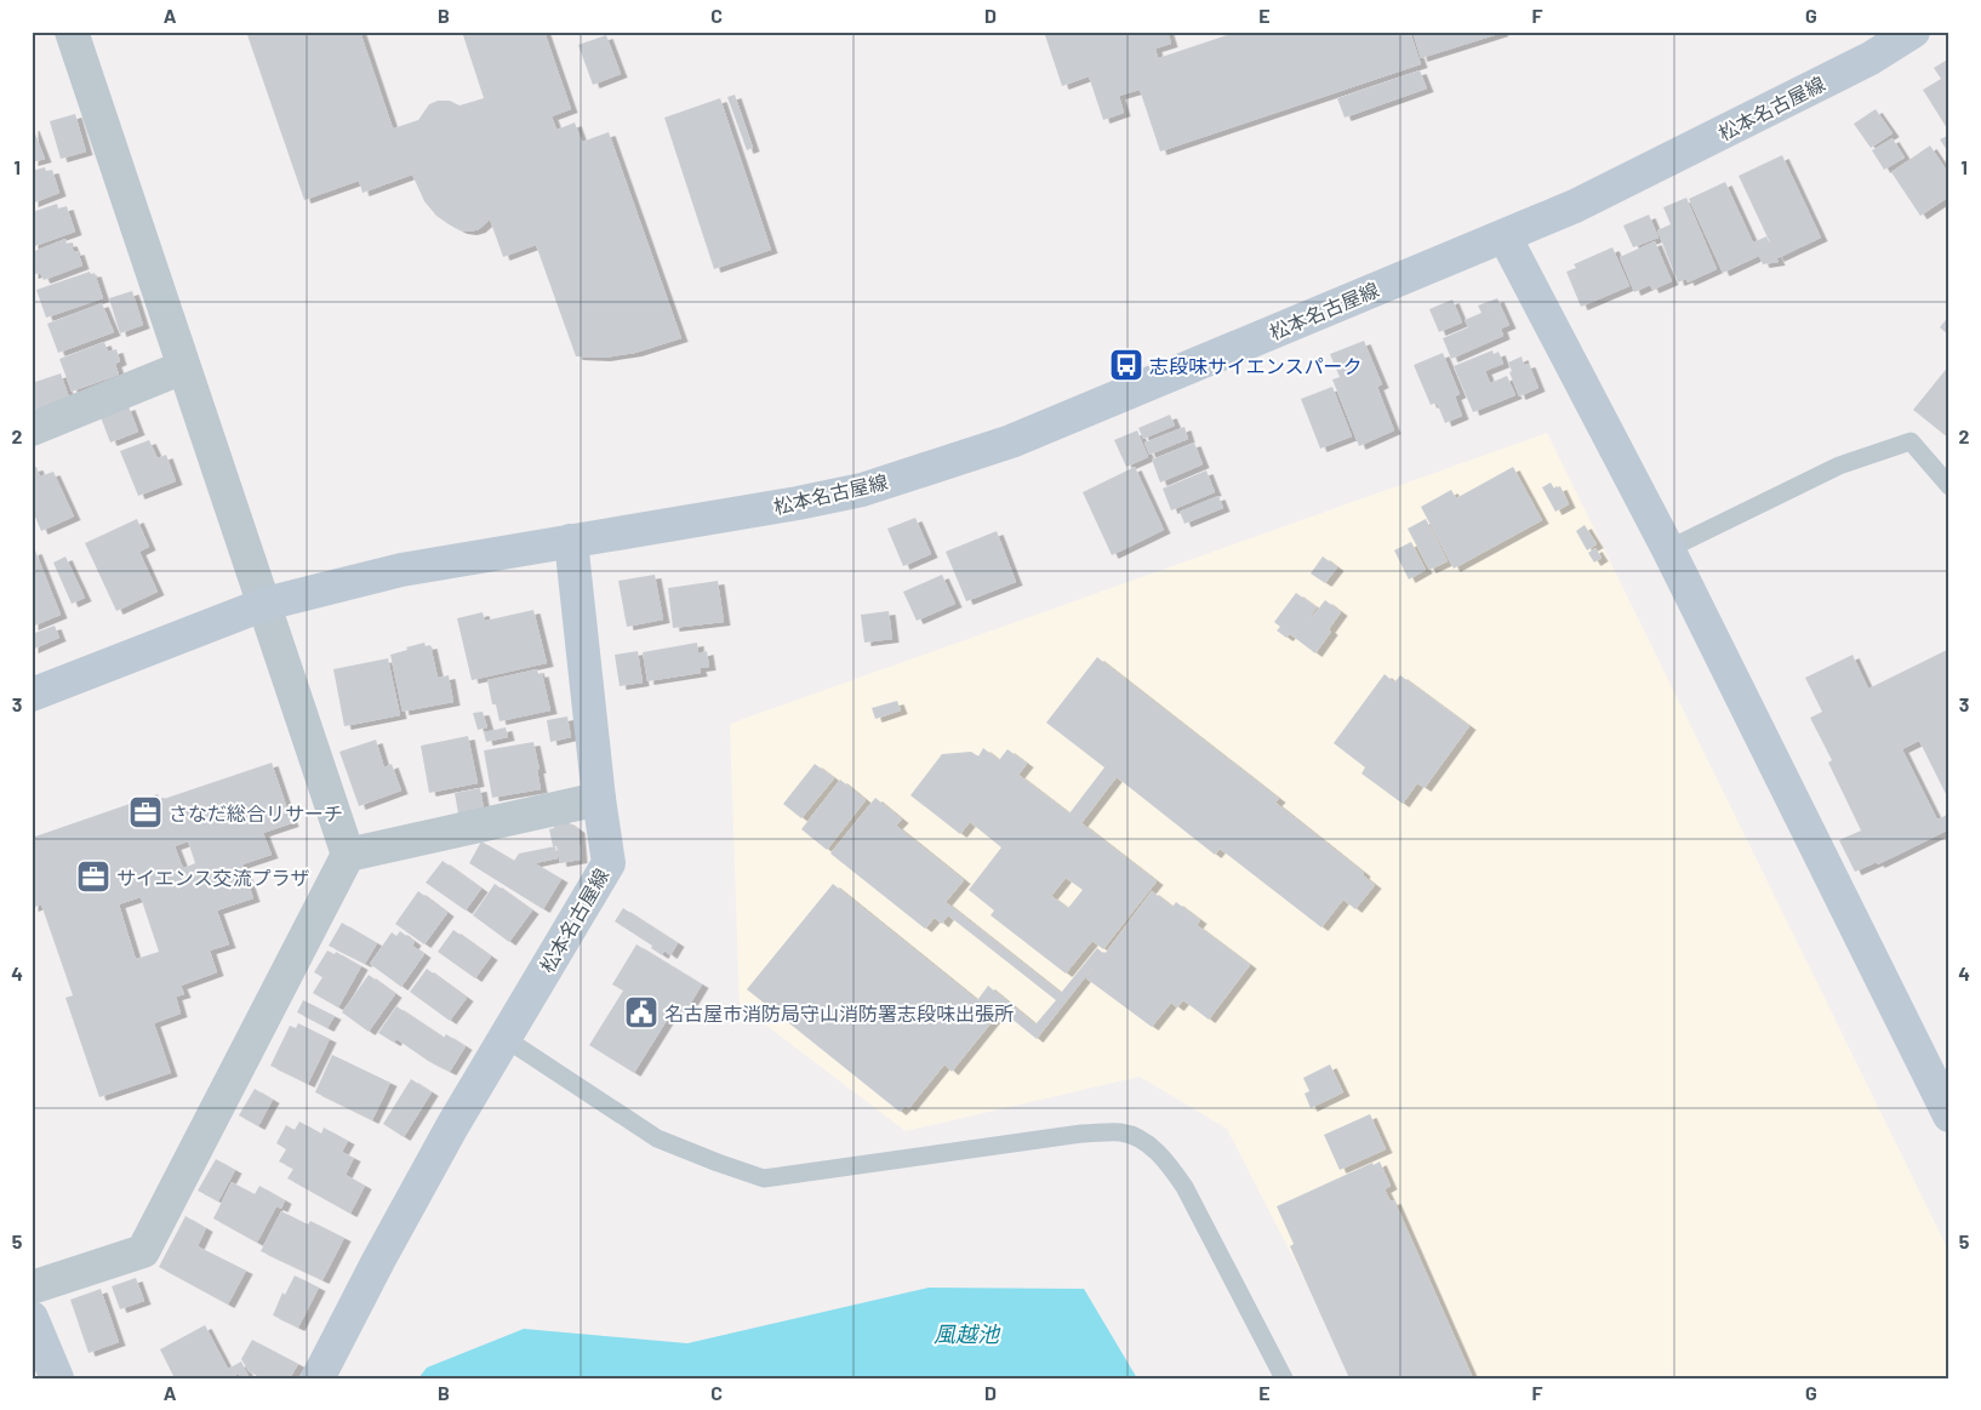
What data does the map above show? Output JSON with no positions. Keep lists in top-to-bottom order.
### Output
{
  "streets": {
    "main road": ["松本名古屋線"]
  },
  "water": ["風越池"],
  "places": {
    "bus stop": ["志段味サイエンスパーク"],
    "office": ["さなだ総合リサーチ", "サイエンス交流プラザ"],
    "public building": ["名古屋市消防局守山消防署志段味出張所"]
  },
  "grid": {
    "columns": [
      "A",
      "B",
      "C",
      "D",
      "E",
      "F",
      "G"
    ],
    "rows": [
      "1",
      "2",
      "3",
      "4",
      "5"
    ]
  }
}
